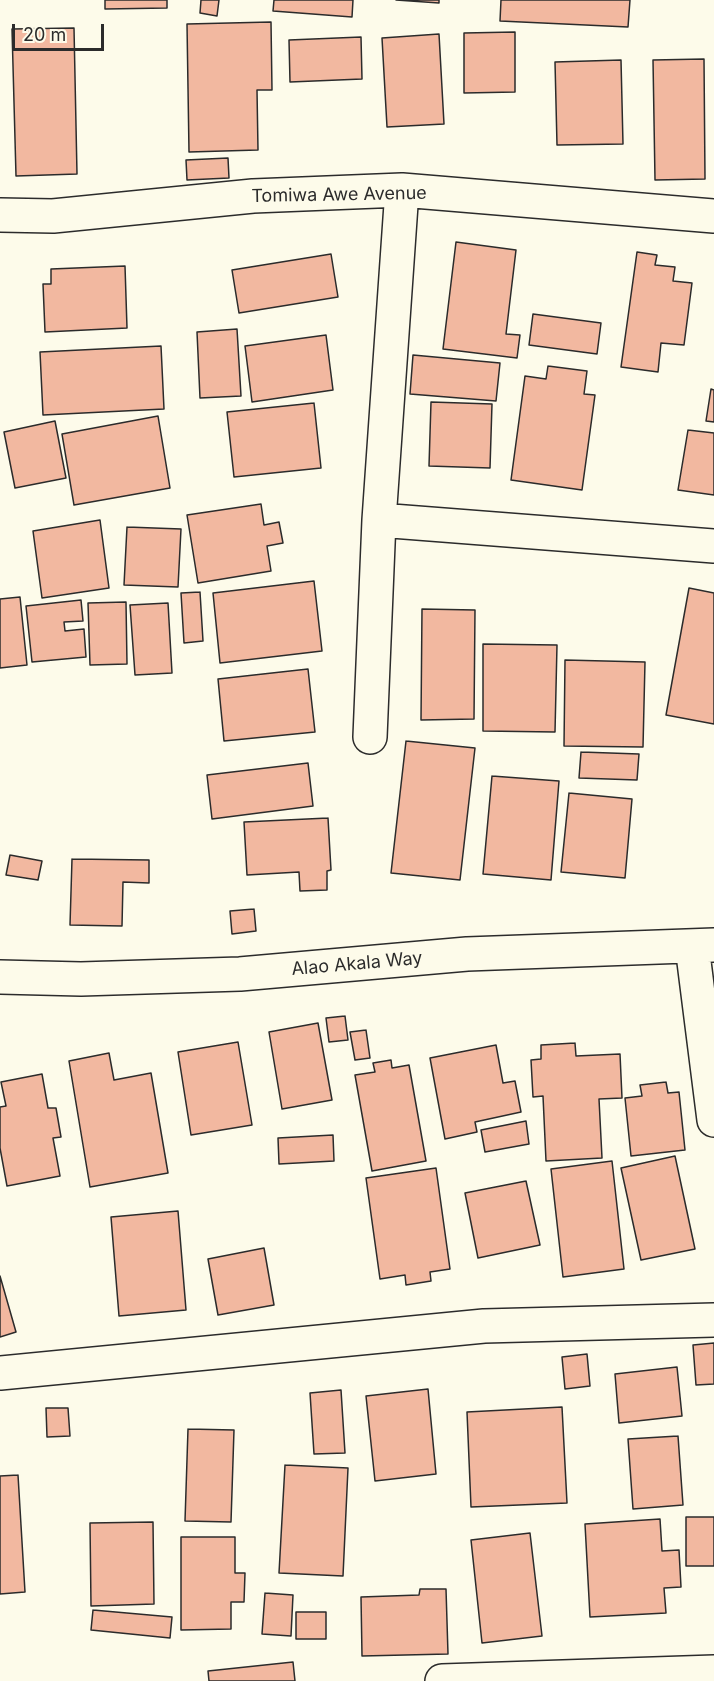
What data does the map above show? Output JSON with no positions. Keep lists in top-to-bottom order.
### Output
{
  "streets": {
    "street": ["Tomiwa Awe Avenue", "Alao Akala Way"]
  },
  "scale_bar": "20 m"
}
